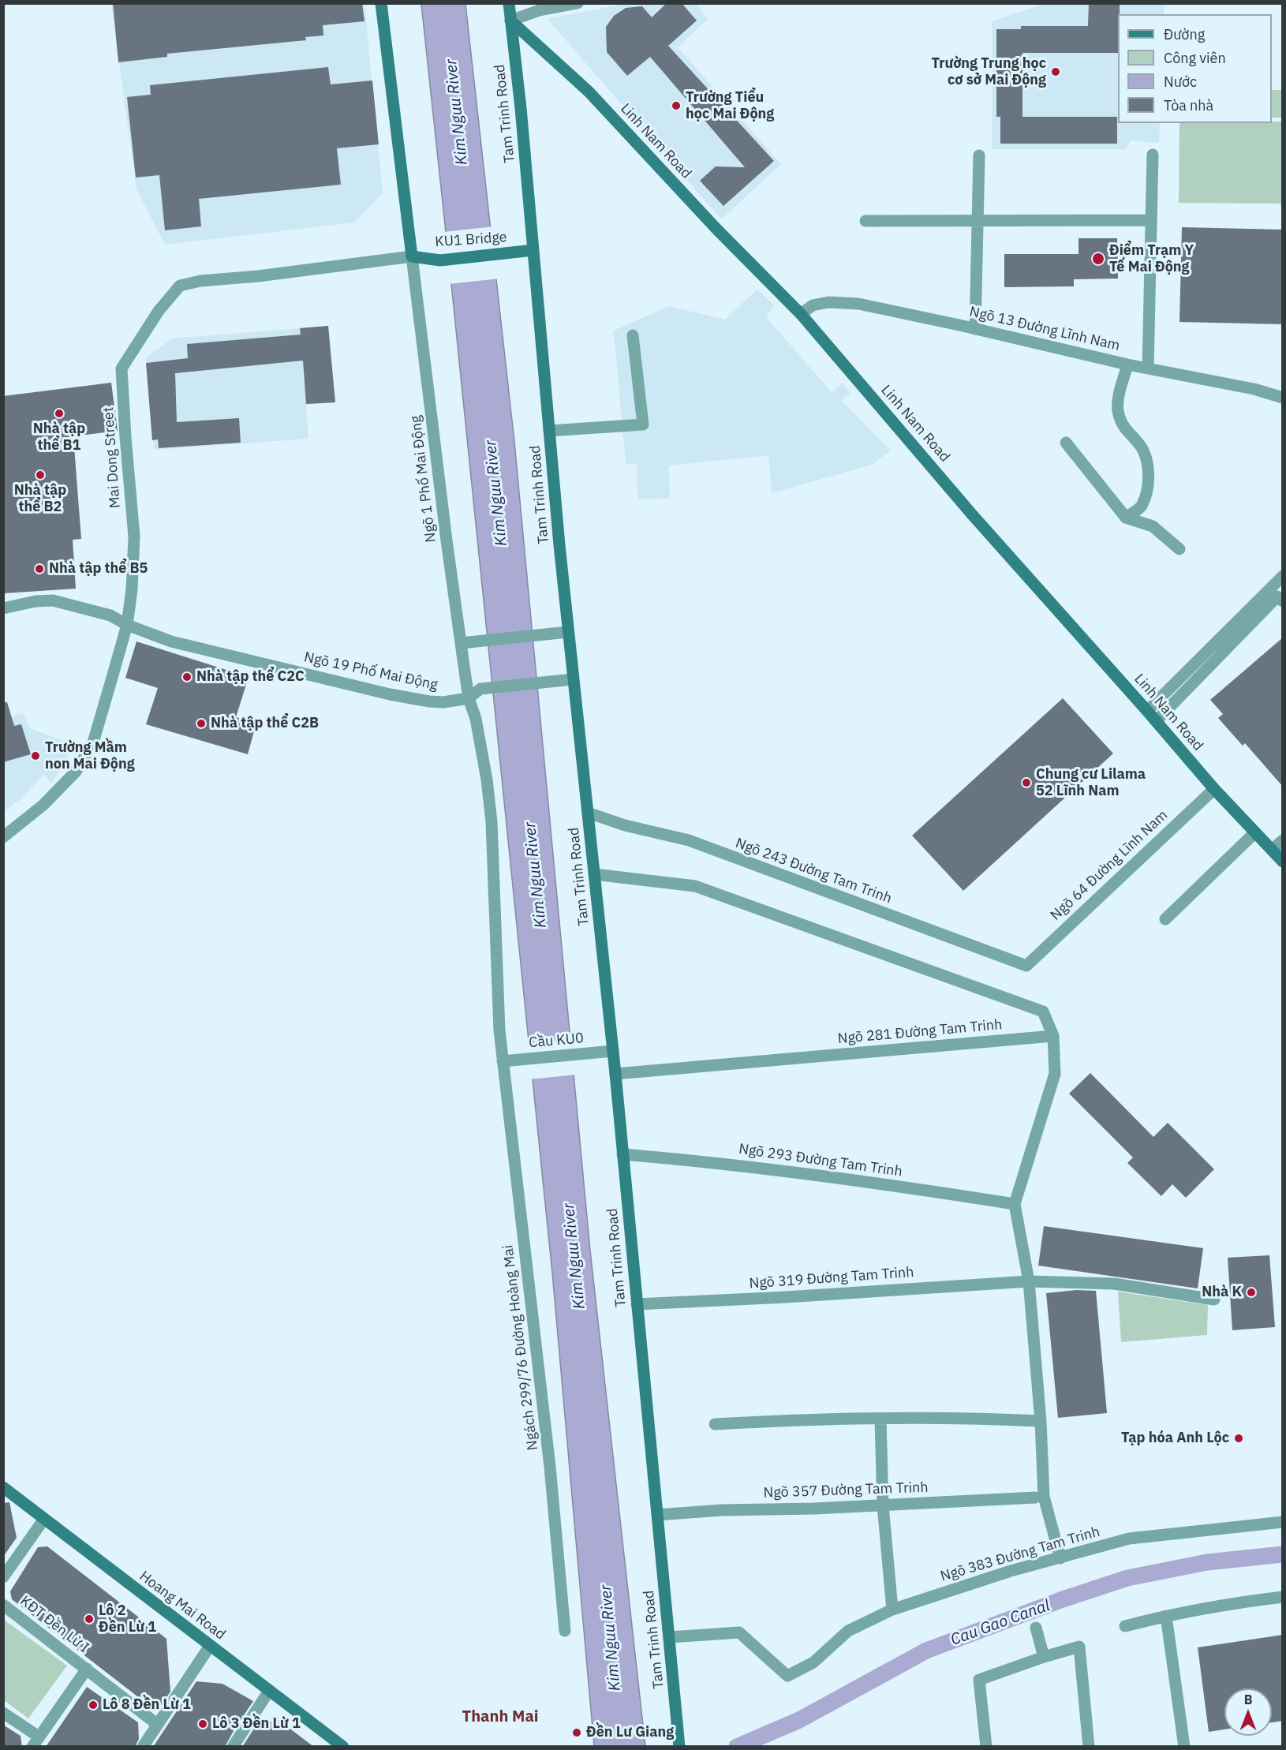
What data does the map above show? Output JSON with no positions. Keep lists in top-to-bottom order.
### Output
{
  "streets": {
    "main road": [
      "Tam Trinh Road",
      "Linh Nam Road",
      "KU1 Bridge",
      "Hoang Mai Road"
    ],
    "street": [
      "Ngõ 13 Đường Lĩnh Nam",
      "Mai Dong Street",
      "Ngõ 1 Phố Mai Động",
      "Ngõ 19 Phố Mai Động",
      "Ngõ 64 Đường Lĩnh Nam",
      "Ngõ 243 Đường Tam Trinh",
      "Ngõ 281 Đường Tam Trinh",
      "Cầu KU0",
      "Ngõ 293 Đường Tam Trinh",
      "Ngõ 319 Đường Tam Trinh",
      "Ngách 299/76 Đường Hoàng Mai",
      "Ngõ 357 Đường Tam Trinh",
      "Ngõ 383 Đường Tam Trinh",
      "KĐT Đền Lừ I"
    ]
  },
  "crossings": [
    ["Tam Trinh Road", "Linh Nam Road"],
    ["Tam Trinh Road", "KU1 Bridge"],
    ["Tam Trinh Road", "Ngõ 19 Phố Mai Động"],
    ["Tam Trinh Road", "Ngõ 243 Đường Tam Trinh"],
    ["Tam Trinh Road", "Ngõ 281 Đường Tam Trinh"],
    ["Tam Trinh Road", "Cầu KU0"],
    ["Tam Trinh Road", "Ngõ 293 Đường Tam Trinh"],
    ["Tam Trinh Road", "Ngõ 319 Đường Tam Trinh"],
    ["Tam Trinh Road", "Ngõ 357 Đường Tam Trinh"],
    ["Tam Trinh Road", "Ngõ 383 Đường Tam Trinh"],
    ["Linh Nam Road", "Ngõ 13 Đường Lĩnh Nam"],
    ["Linh Nam Road", "Ngõ 64 Đường Lĩnh Nam"],
    ["KU1 Bridge", "Mai Dong Street"],
    ["KU1 Bridge", "Ngõ 1 Phố Mai Động"],
    ["Mai Dong Street", "Ngõ 1 Phố Mai Động"],
    ["Mai Dong Street", "Ngõ 19 Phố Mai Động"],
    ["Ngõ 1 Phố Mai Động", "Ngõ 19 Phố Mai Động"],
    ["Ngõ 1 Phố Mai Động", "Ngách 299/76 Đường Hoàng Mai"],
    ["Ngõ 19 Phố Mai Động", "Ngách 299/76 Đường Hoàng Mai"],
    ["Ngõ 64 Đường Lĩnh Nam", "Ngõ 243 Đường Tam Trinh"],
    ["Cầu KU0", "Ngách 299/76 Đường Hoàng Mai"]
  ],
  "districts": ["Thanh Mai"],
  "water": ["Kim Nguu River", "Cau Gao Canal"],
  "places": [
    "Trường Trung học cơ sở Mai Động",
    "Trường Tiểu học Mai Động",
    "Điểm Trạm Y Tế Mai Động",
    "Nhà tập thể B1",
    "Nhà tập thể B2",
    "Nhà tập thể B5",
    "Nhà tập thể C2C",
    "Nhà tập thể C2B",
    "Trường Mầm non Mai Động",
    "Chung cư Lilama 52 Lĩnh Nam",
    "Nhà K",
    "Tạp hóa Anh Lộc",
    "Lô 2 Đền Lừ 1",
    "Lô 8 Đền Lừ 1",
    "Lô 3 Đền Lừ 1",
    "Đền Lư Giang"
  ],
  "legend": [
    "Đường",
    "Công viên",
    "Nước",
    "Tòa nhà"
  ],
  "north": "top"
}
